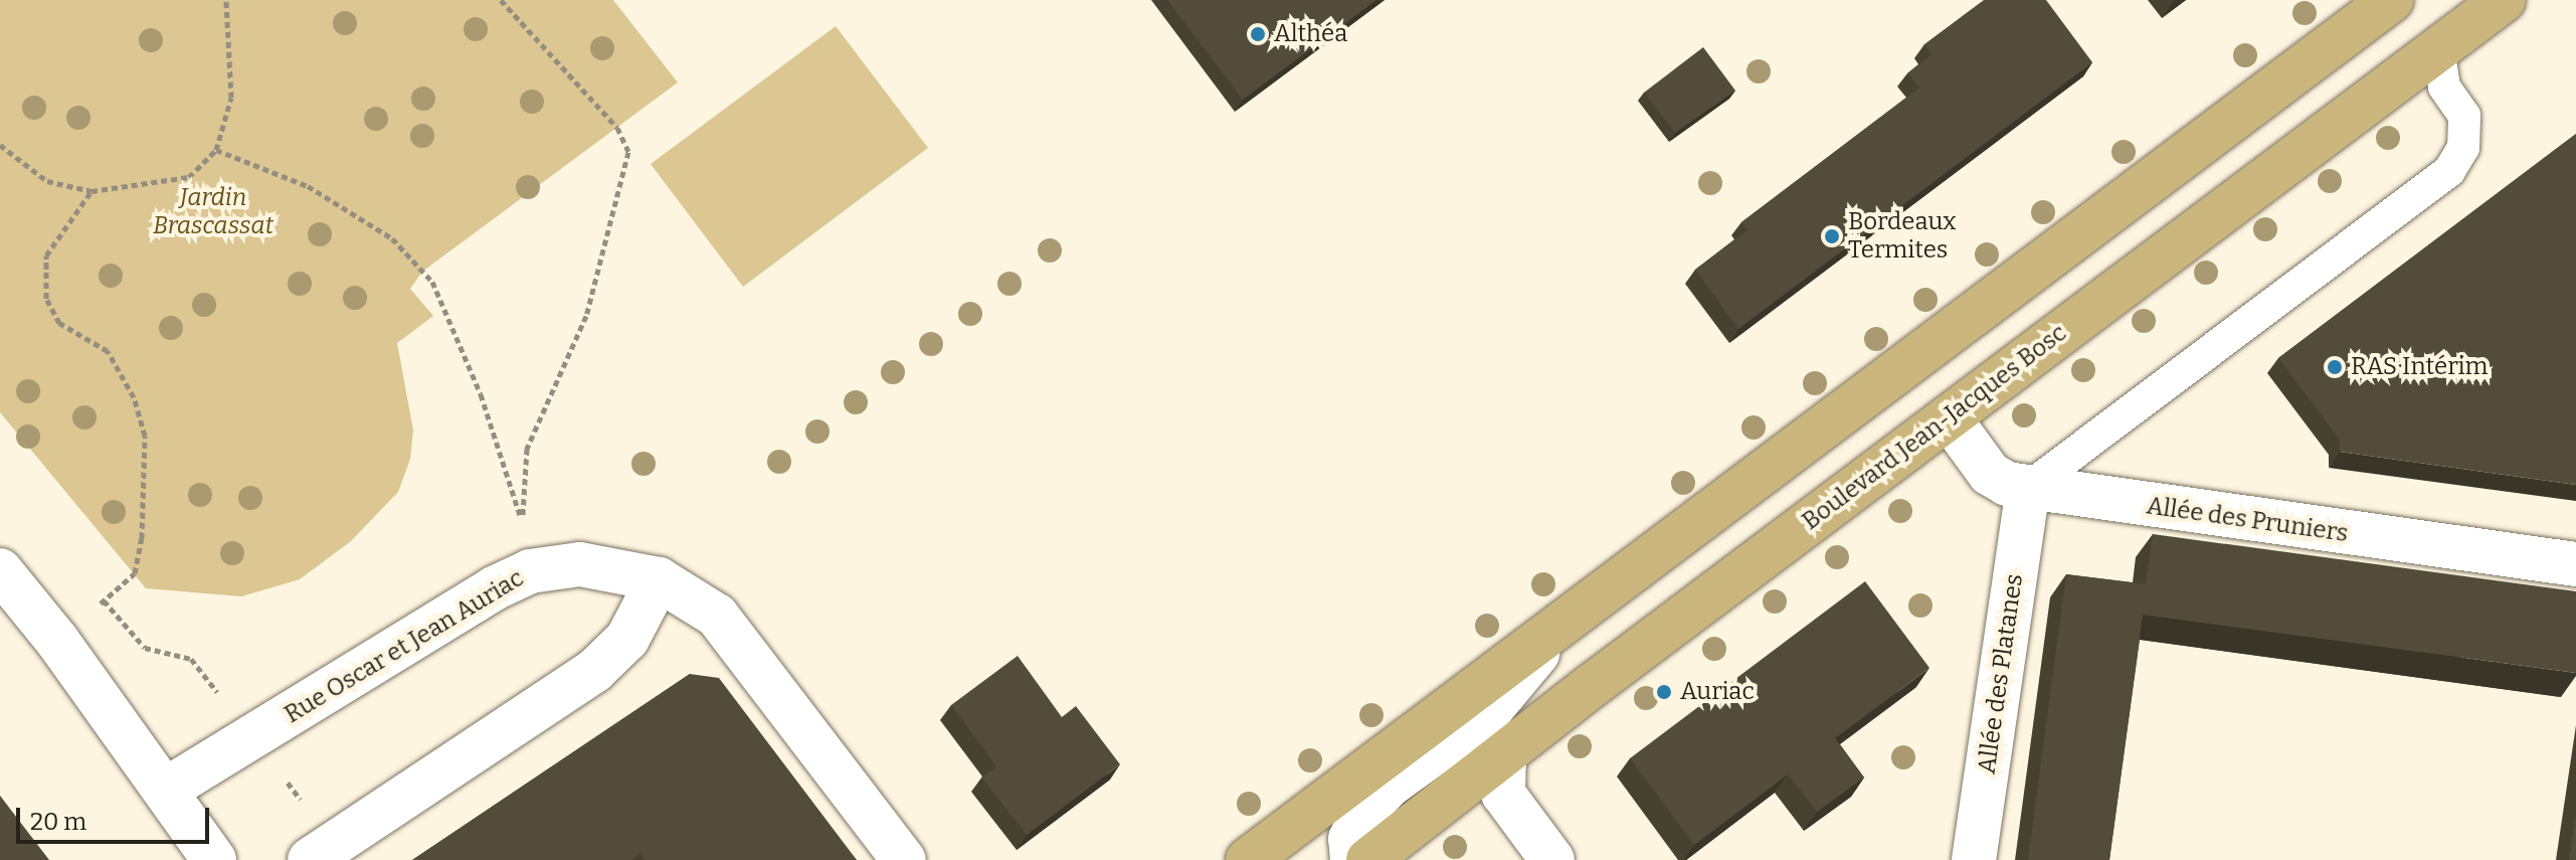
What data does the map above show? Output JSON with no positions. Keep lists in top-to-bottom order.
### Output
{
  "streets": {
    "main road": ["Boulevard Jean-Jacques Bosc"],
    "street": ["Allée des Pruniers", "Rue Oscar et Jean Auriac", "Allée des Platanes"]
  },
  "crossings": [
    ["Boulevard Jean-Jacques Bosc", "Allée des Pruniers"],
    ["Allée des Pruniers", "Allée des Platanes"]
  ],
  "parks": ["Jardin Brascassat"],
  "places": [
    "Althéa",
    "Bordeaux Termites",
    "RAS Intérim",
    "Auriac"
  ],
  "scale_bar": "20 m"
}
